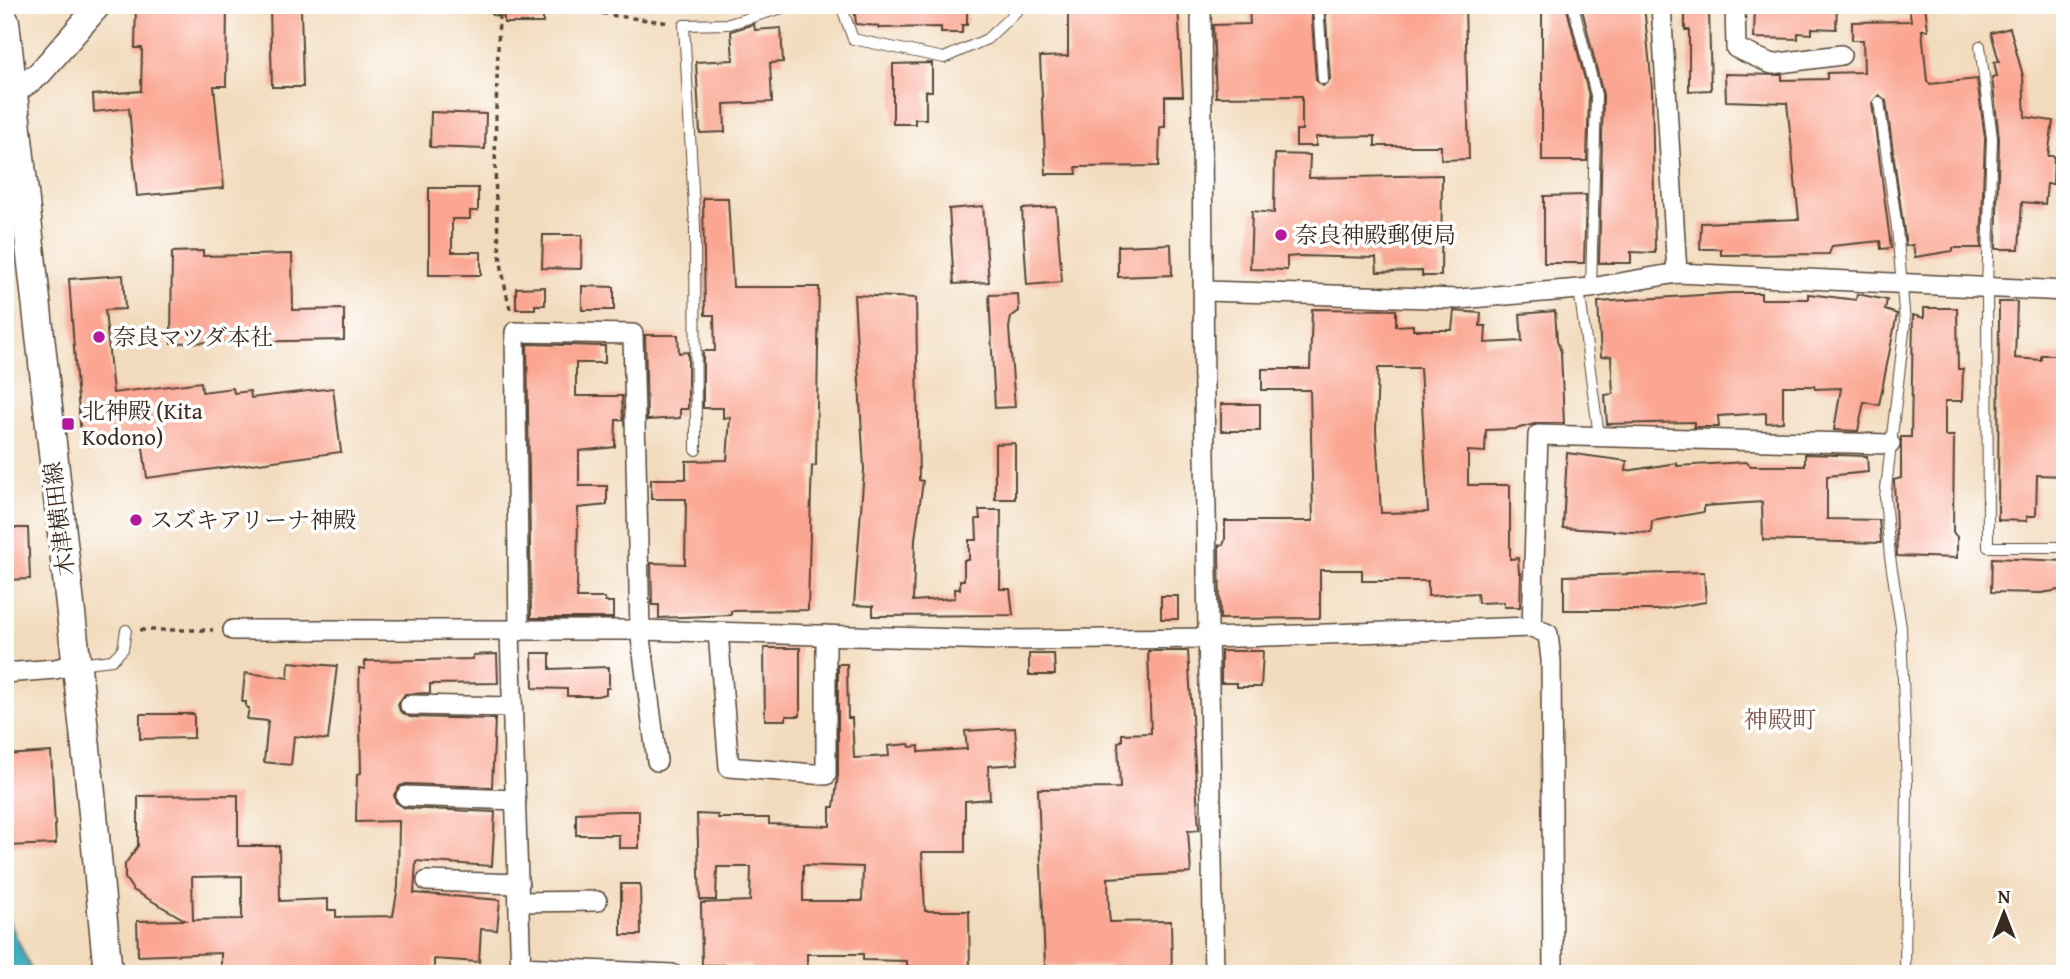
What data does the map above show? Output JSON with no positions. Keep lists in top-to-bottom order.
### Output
{
  "streets": {
    "main road": ["木津横田線"]
  },
  "districts": ["神殿町"],
  "places": {
    "other": ["奈良神殿郵便局", "奈良マツダ本社", "スズキアリーナ神殿"],
    "transit": ["北神殿 (Kita Kodono)"]
  },
  "north": "top"
}
